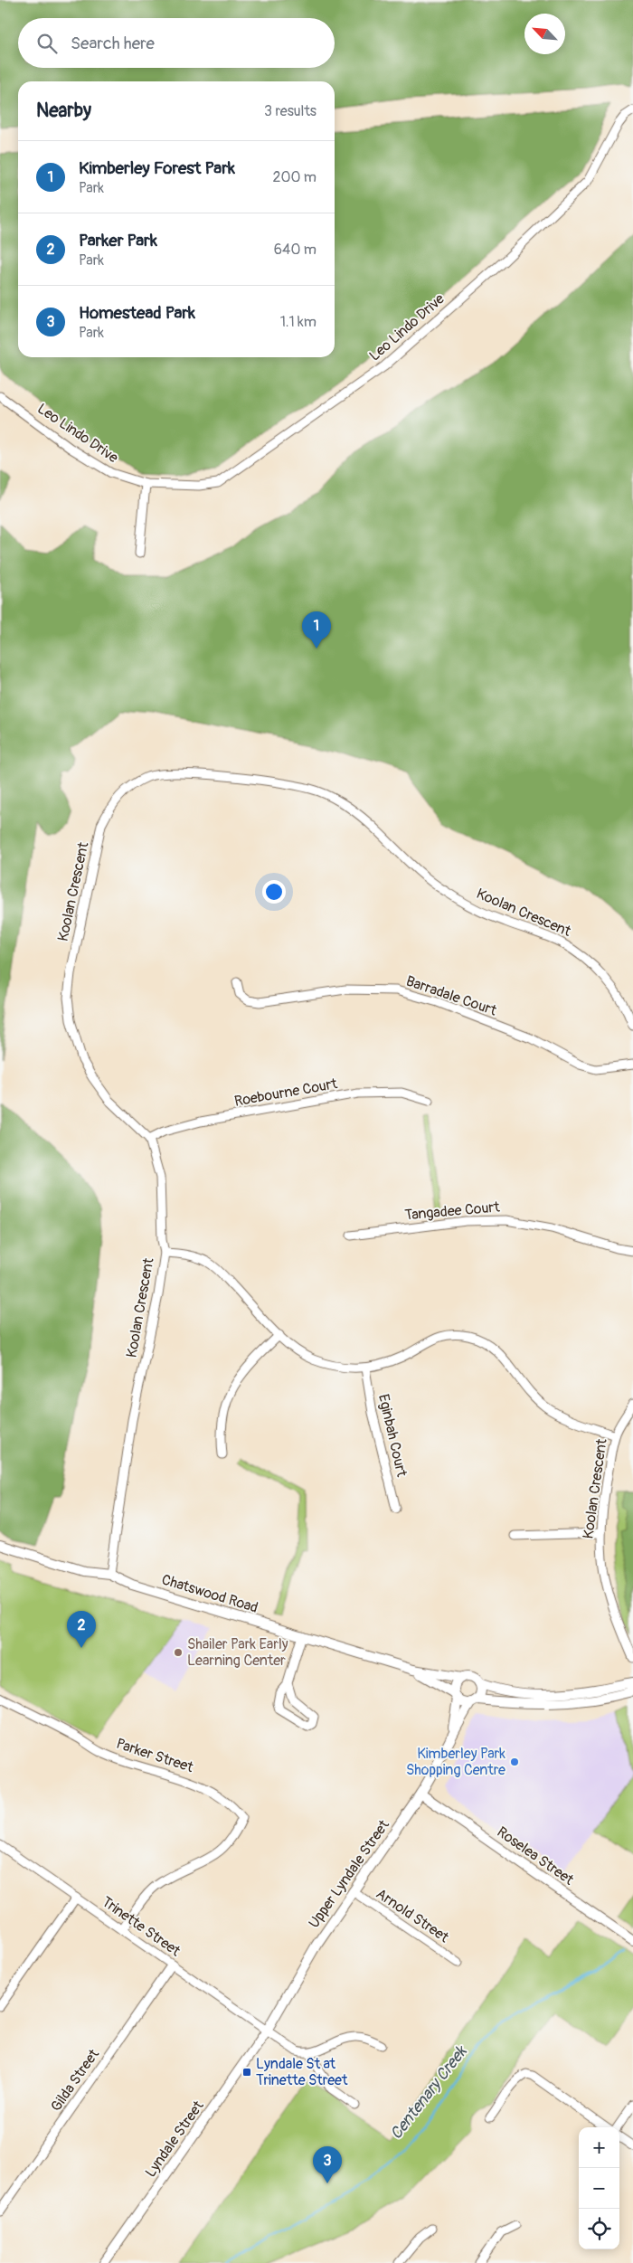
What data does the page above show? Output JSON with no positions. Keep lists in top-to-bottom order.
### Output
{
  "streets": {
    "street": [
      "Leo Lindo Drive",
      "Koolan Crescent",
      "Barradale Court",
      "Roebourne Court",
      "Tangadee Court",
      "Eginbah Court",
      "Chatswood Road",
      "Parker Street",
      "Roselea Street",
      "Upper Lyndale Street",
      "Arnold Street",
      "Trinette Street",
      "Gilda Street",
      "Lyndale Street"
    ]
  },
  "crossings": [
    ["Koolan Crescent", "Roebourne Court"],
    ["Koolan Crescent", "Chatswood Road"],
    ["Chatswood Road", "Upper Lyndale Street"],
    ["Parker Street", "Trinette Street"],
    ["Roselea Street", "Upper Lyndale Street"],
    ["Upper Lyndale Street", "Arnold Street"],
    ["Upper Lyndale Street", "Trinette Street"],
    ["Upper Lyndale Street", "Lyndale Street"],
    ["Trinette Street", "Gilda Street"],
    ["Trinette Street", "Lyndale Street"]
  ],
  "water": ["Centenary Creek"],
  "places": {
    "other": ["Shailer Park Early Learning Center", "Kimberley Park Shopping Centre"],
    "transit": ["Lyndale St at Trinette Street"]
  },
  "north": "top left",
  "page": {
    "search": "Search here",
    "heading": ["Nearby", "3 results"],
    "list": [
      {
        "mark": "1",
        "name": "Kimberley Forest Park",
        "note": "Park",
        "value": "200 m"
      },
      {
        "mark": "2",
        "name": "Parker Park",
        "note": "Park",
        "value": "640 m"
      },
      {
        "mark": "3",
        "name": "Homestead Park",
        "note": "Park",
        "value": "1.1 km"
      }
    ],
    "pins": ["1", "2", "3"],
    "map_buttons": ["+", "−"]
  }
}
